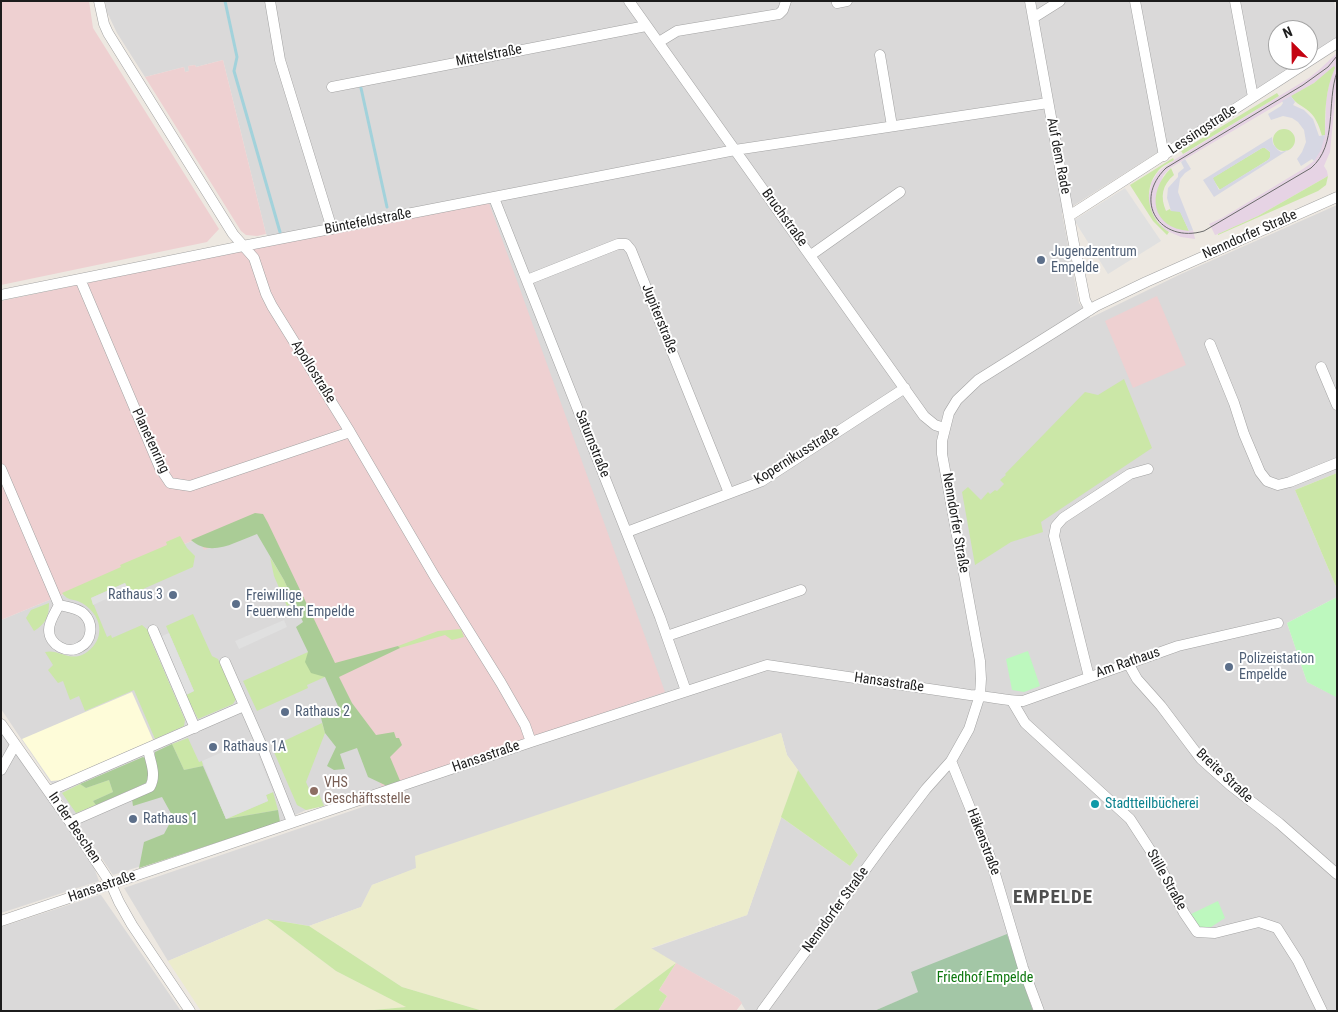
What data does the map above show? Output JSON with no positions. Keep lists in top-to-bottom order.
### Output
{
  "streets": {
    "street": [
      "Mittelstraße",
      "Lessingstraße",
      "Auf dem Rade",
      "Bruchstraße",
      "Büntefeldstraße",
      "Nenndorfer Straße",
      "Jupiterstraße",
      "Apollostraße",
      "Planetenring",
      "Saturnstraße",
      "Kopernikusstraße",
      "Am Rathaus",
      "Hansastraße",
      "Breite Straße",
      "In der Beschen",
      "Häkenstraße",
      "Stille Straße"
    ]
  },
  "crossings": [
    ["Mittelstraße", "Bruchstraße"],
    ["Lessingstraße", "Auf dem Rade"],
    ["Auf dem Rade", "Büntefeldstraße"],
    ["Auf dem Rade", "Nenndorfer Straße"],
    ["Bruchstraße", "Büntefeldstraße"],
    ["Bruchstraße", "Nenndorfer Straße"],
    ["Bruchstraße", "Kopernikusstraße"],
    ["Büntefeldstraße", "Apollostraße"],
    ["Büntefeldstraße", "Planetenring"],
    ["Büntefeldstraße", "Saturnstraße"],
    ["Nenndorfer Straße", "Am Rathaus"],
    ["Nenndorfer Straße", "Hansastraße"],
    ["Nenndorfer Straße", "Häkenstraße"],
    ["Jupiterstraße", "Saturnstraße"],
    ["Jupiterstraße", "Kopernikusstraße"],
    ["Apollostraße", "Planetenring"],
    ["Apollostraße", "Hansastraße"],
    ["Saturnstraße", "Kopernikusstraße"],
    ["Saturnstraße", "Hansastraße"],
    ["Am Rathaus", "Hansastraße"],
    ["Am Rathaus", "Breite Straße"],
    ["Am Rathaus", "Stille Straße"],
    ["Hansastraße", "In der Beschen"]
  ],
  "districts": ["EMPELDE"],
  "parks": ["Friedhof Empelde"],
  "places": [
    "Jugendzentrum Empelde",
    "Rathaus 3",
    "Freiwillige Feuerwehr Empelde",
    "Polizeistation Empelde",
    "Rathaus 2",
    "Rathaus 1A",
    "VHS Geschäftsstelle",
    "Stadtteilbücherei",
    "Rathaus 1"
  ],
  "north": "top left"
}
